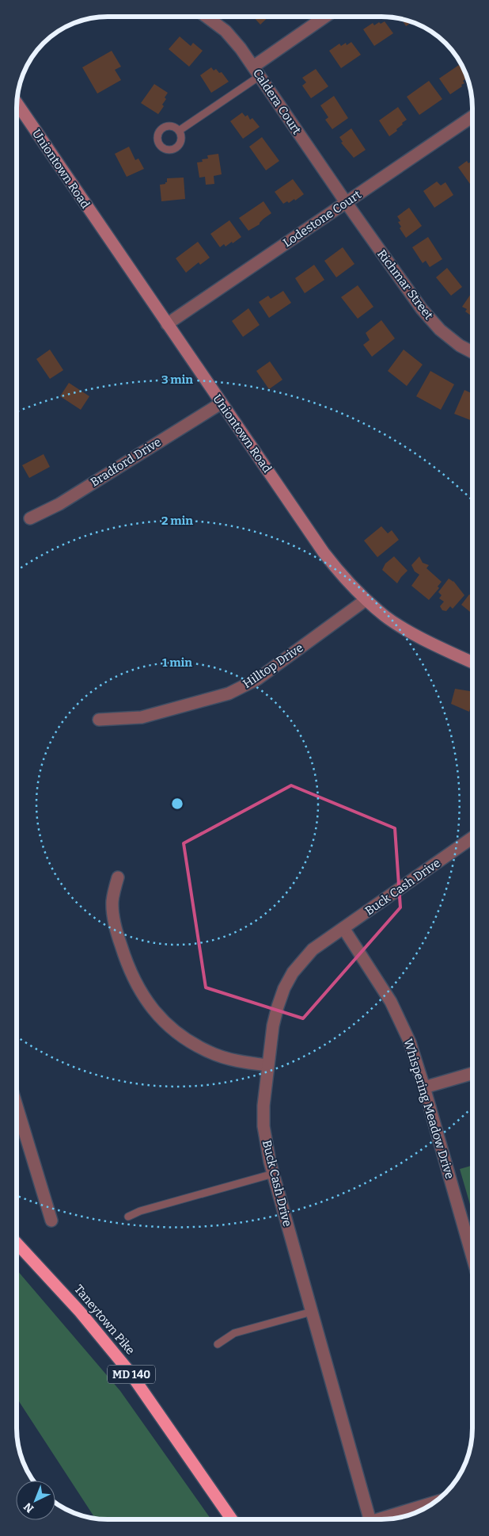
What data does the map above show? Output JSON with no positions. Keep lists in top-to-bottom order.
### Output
{
  "streets": {
    "highway": ["Taneytown Pike", "MD 140"],
    "main road": ["Uniontown Road"],
    "street": [
      "Caldera Court",
      "Lodestone Court",
      "Richmar Street",
      "Bradford Drive",
      "Hilltop Drive",
      "Buck Cash Drive",
      "Whispering Meadow Drive"
    ]
  },
  "crossings": [
    ["Caldera Court", "Lodestone Court"],
    ["Caldera Court", "Richmar Street"],
    ["Uniontown Road", "Lodestone Court"],
    ["Uniontown Road", "Bradford Drive"],
    ["Uniontown Road", "Hilltop Drive"],
    ["Lodestone Court", "Richmar Street"],
    ["Buck Cash Drive", "Whispering Meadow Drive"]
  ],
  "north": "bottom left",
  "rings": ["3 min", "2 min", "1 min"]
}
